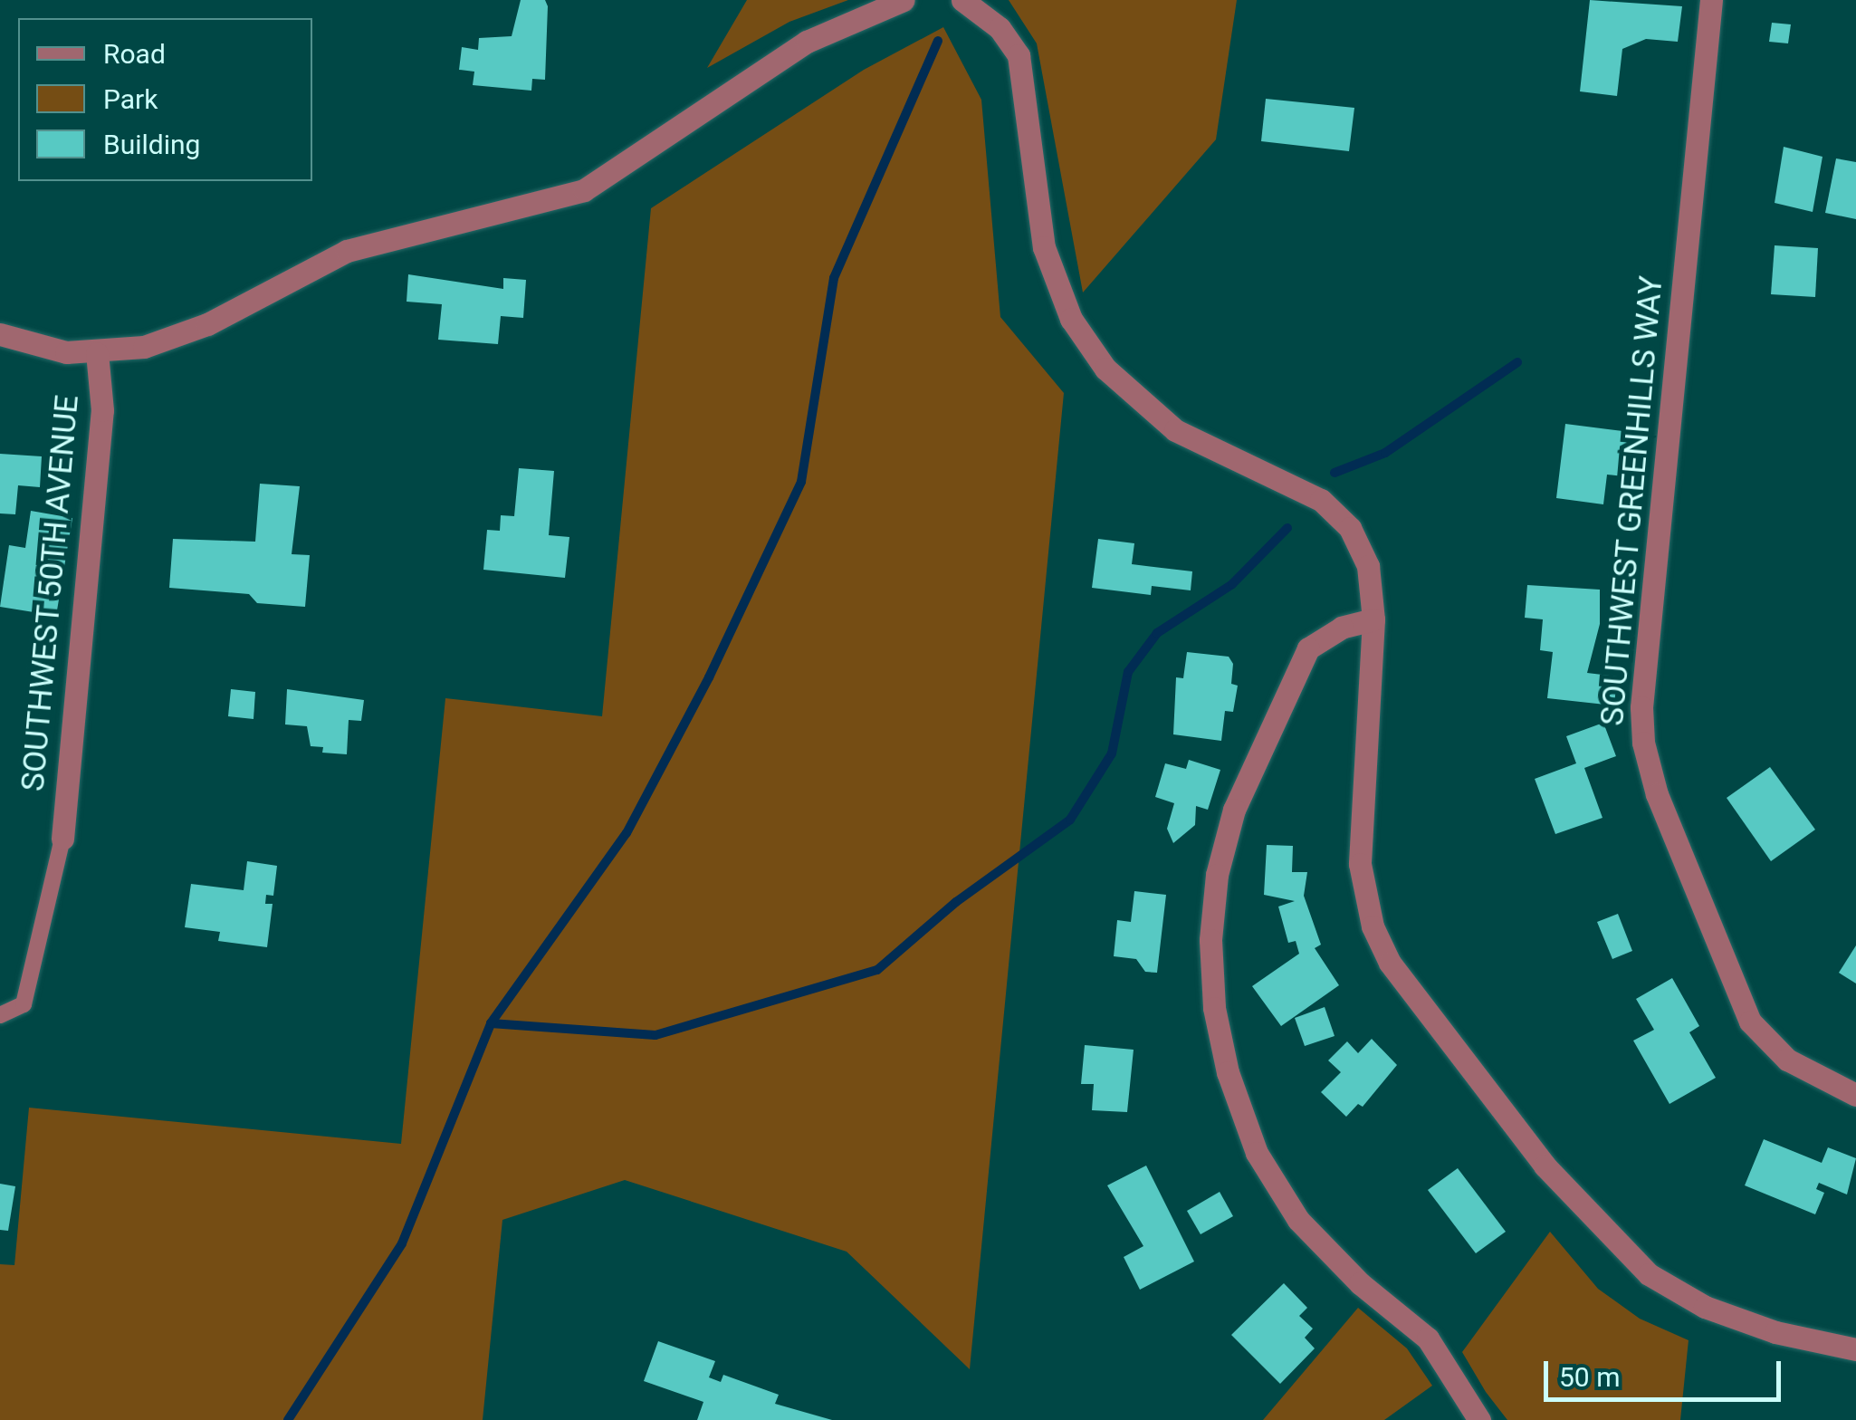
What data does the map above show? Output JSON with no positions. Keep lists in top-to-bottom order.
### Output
{
  "streets": {
    "street": ["SOUTHWEST GREENHILLS WAY", "SOUTHWEST 50TH AVENUE"]
  },
  "legend": ["Road", "Park", "Building"],
  "scale_bar": "50 m"
}
